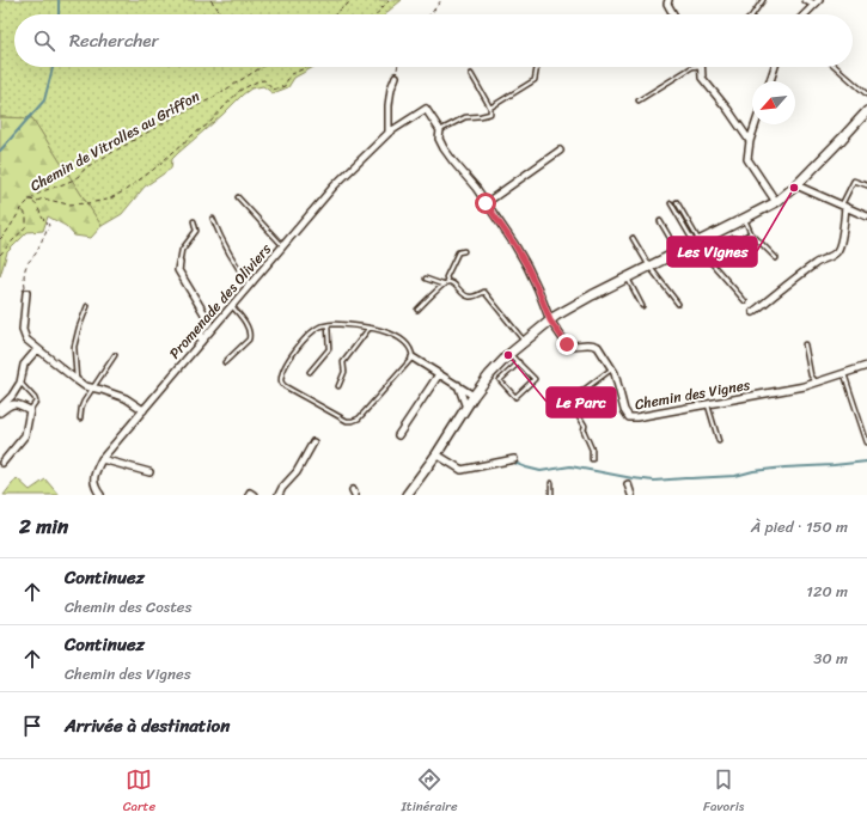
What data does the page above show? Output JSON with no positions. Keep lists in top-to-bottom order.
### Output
{
  "streets": {
    "street": ["Promenade des Oliviers", "Chemin des Vignes"],
    "path": ["Chemin de Vitrolles au Griffon"]
  },
  "places": ["Les Vignes", "Le Parc"],
  "north": "bottom left",
  "page": {
    "search": "Rechercher",
    "heading": ["2 min", "À pied · 150 m"],
    "list": [
      ["Continuez", "Chemin des Costes", "120 m"],
      ["Continuez", "Chemin des Vignes", "30 m"],
      "Arrivée à destination"
    ],
    "nav": ["Carte", "Itinéraire", "Favoris"]
  }
}
